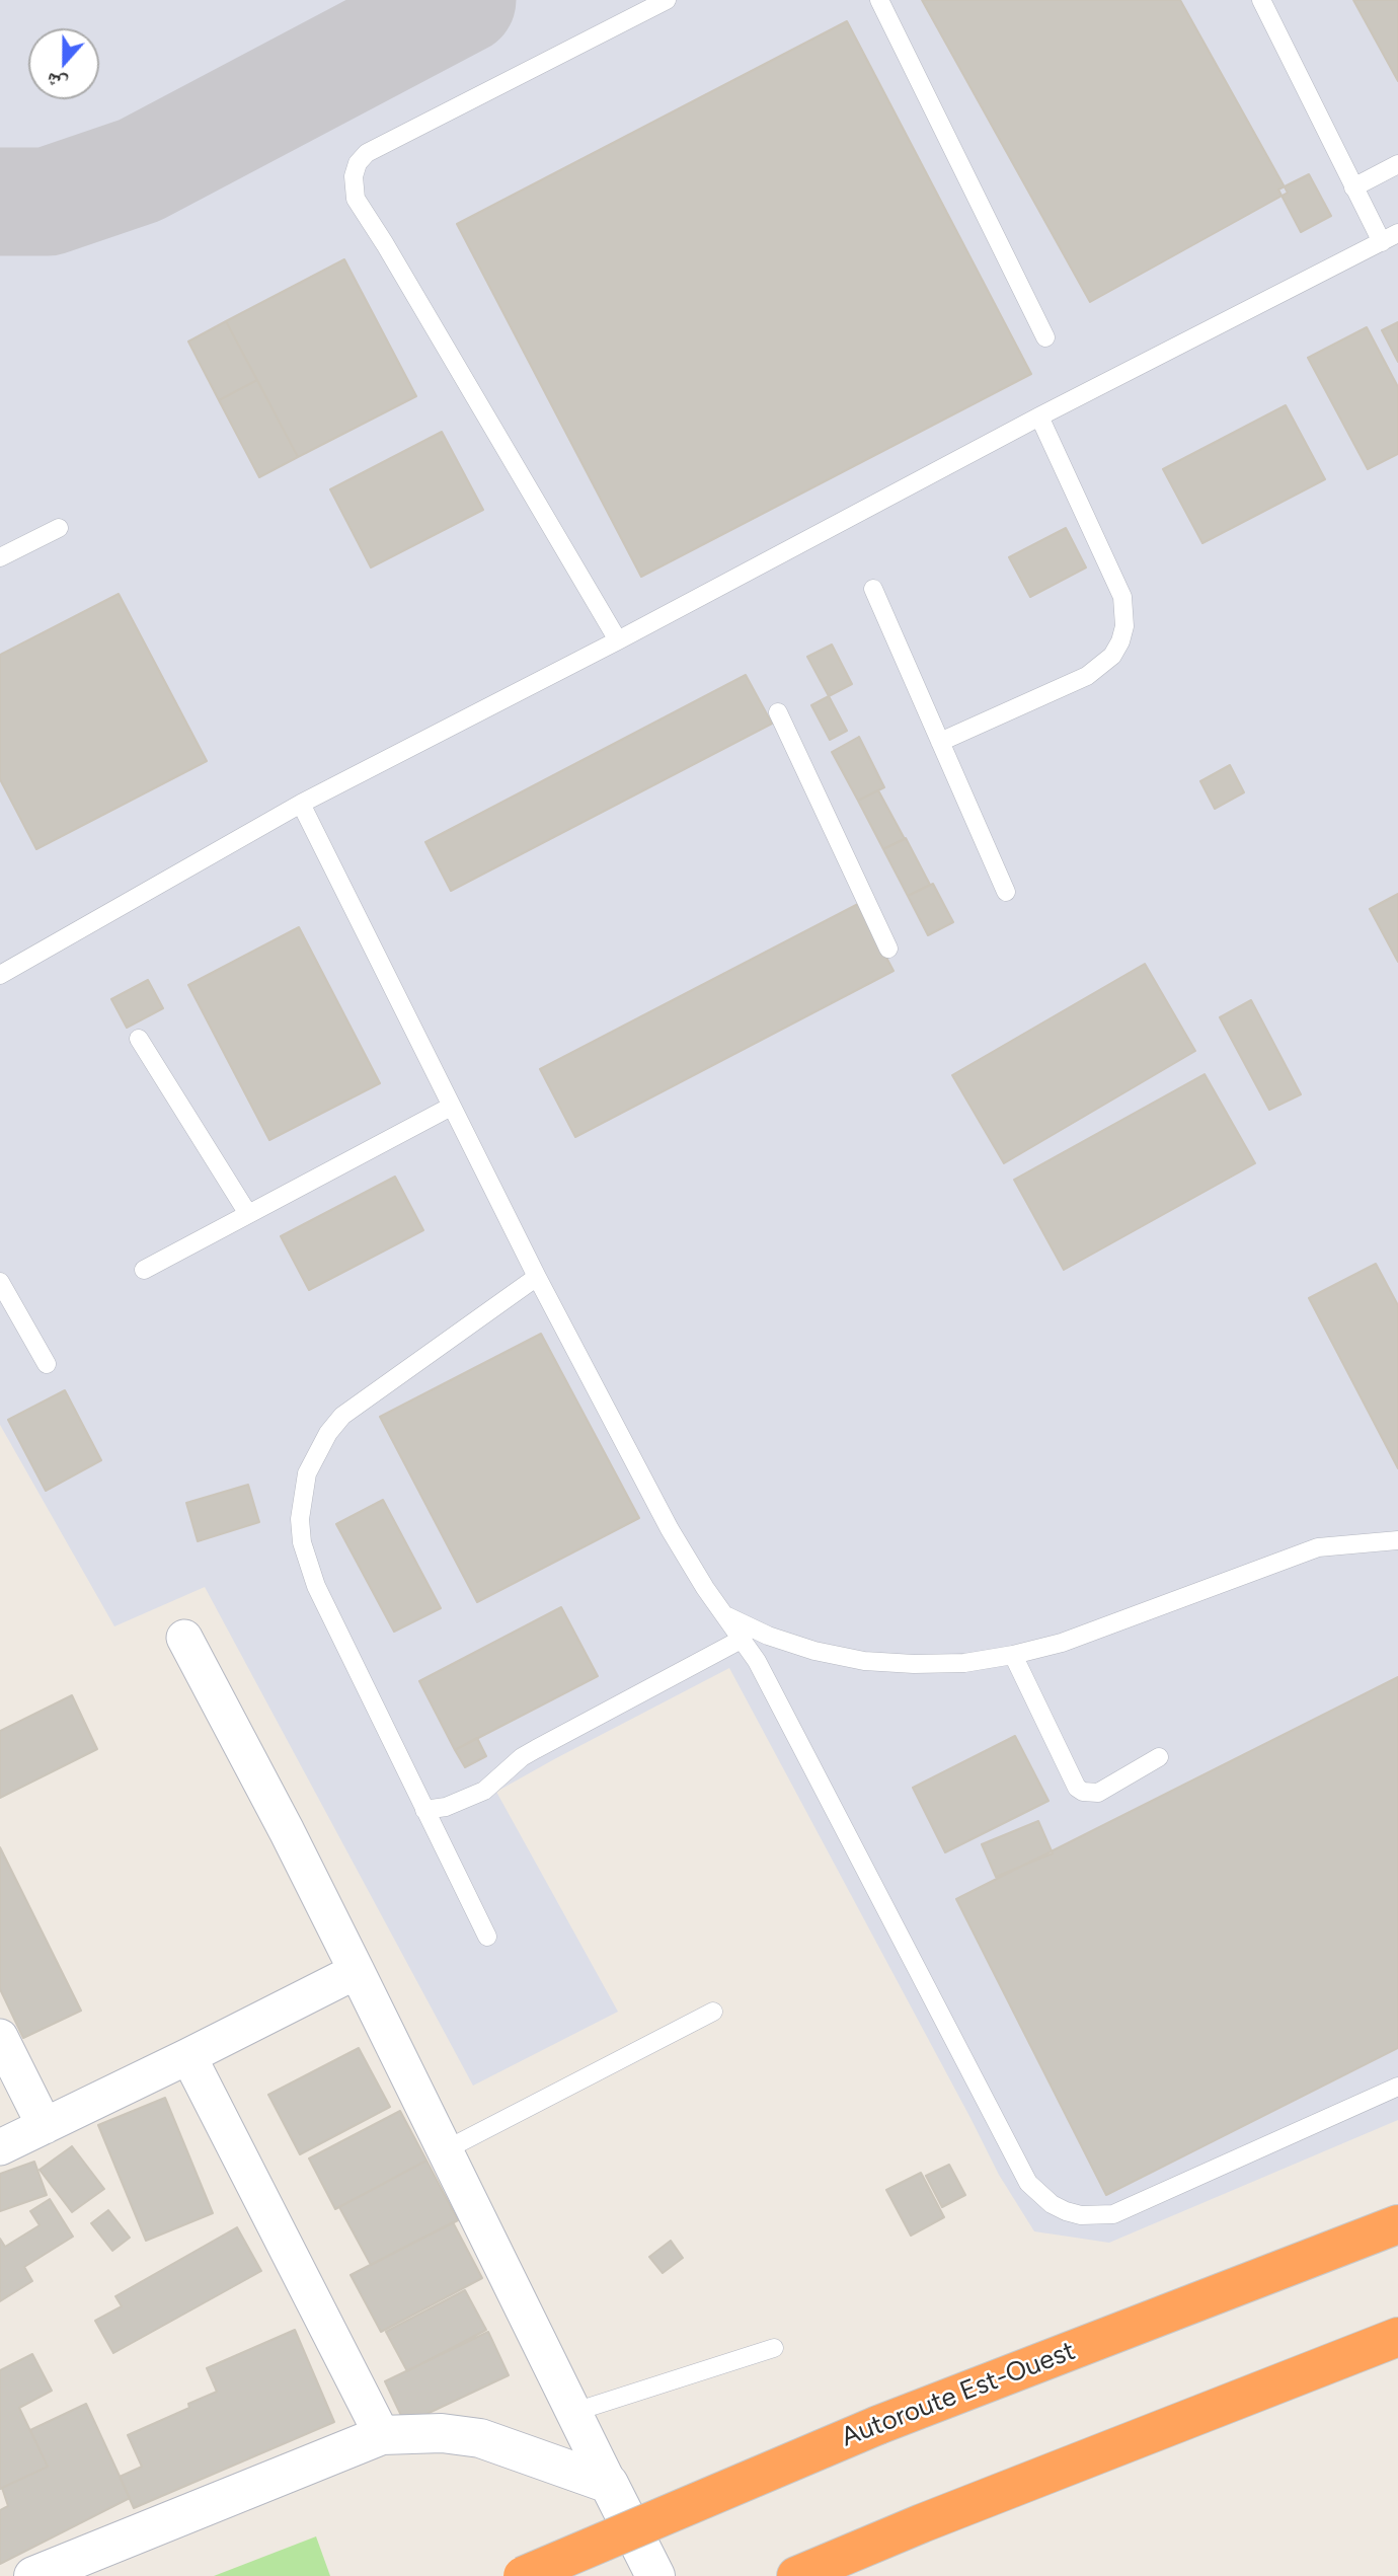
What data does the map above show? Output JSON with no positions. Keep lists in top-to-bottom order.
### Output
{
  "streets": {
    "highway": ["Autoroute Est-Ouest"]
  },
  "north": "bottom"
}
